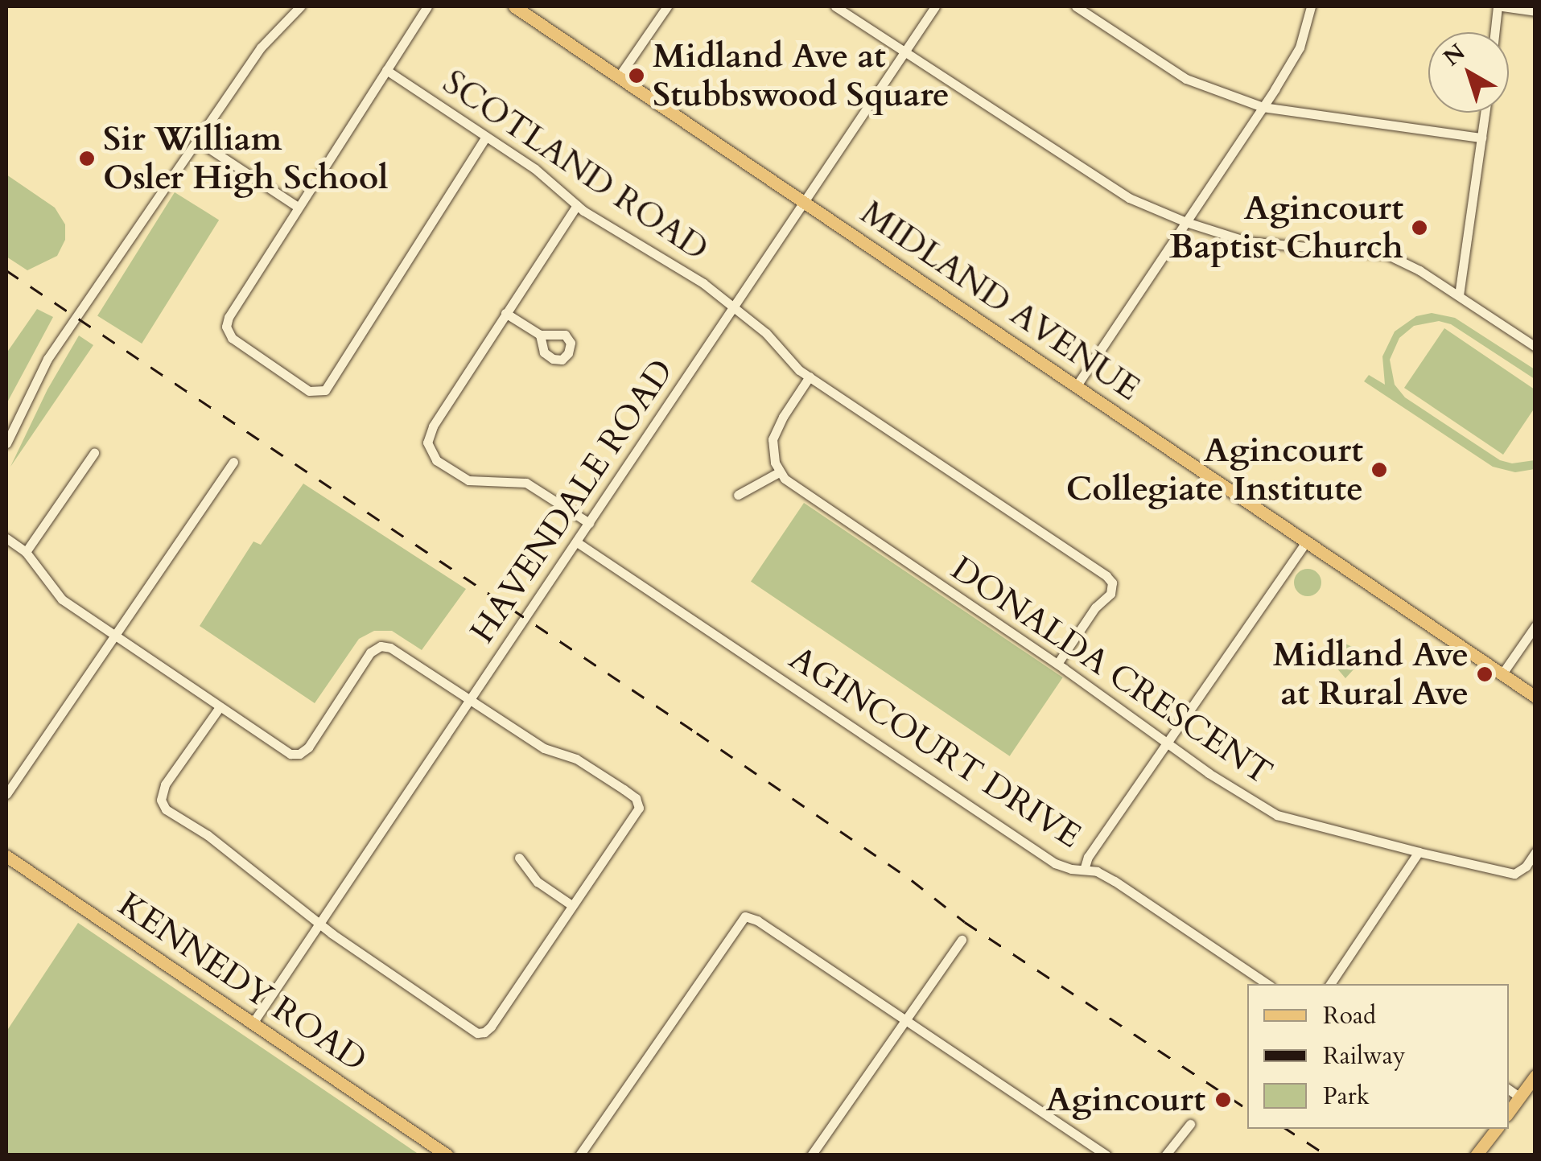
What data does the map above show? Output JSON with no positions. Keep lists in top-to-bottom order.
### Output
{
  "streets": {
    "main road": ["MIDLAND AVENUE", "KENNEDY ROAD"],
    "street": [
      "SCOTLAND ROAD",
      "HAVENDALE ROAD",
      "DONALDA CRESCENT",
      "AGINCOURT DRIVE"
    ]
  },
  "crossings": [
    ["SCOTLAND ROAD", "HAVENDALE ROAD"],
    ["SCOTLAND ROAD", "DONALDA CRESCENT"],
    ["MIDLAND AVENUE", "HAVENDALE ROAD"],
    ["HAVENDALE ROAD", "AGINCOURT DRIVE"],
    ["HAVENDALE ROAD", "KENNEDY ROAD"]
  ],
  "places": [
    "Midland Ave at Stubbswood Square",
    "Sir William Osler High School",
    "Agincourt Baptist Church",
    "Agincourt Collegiate Institute",
    "Midland Ave at Rural Ave",
    "Agincourt"
  ],
  "legend": ["Road", "Railway", "Park"],
  "north": "top left"
}
